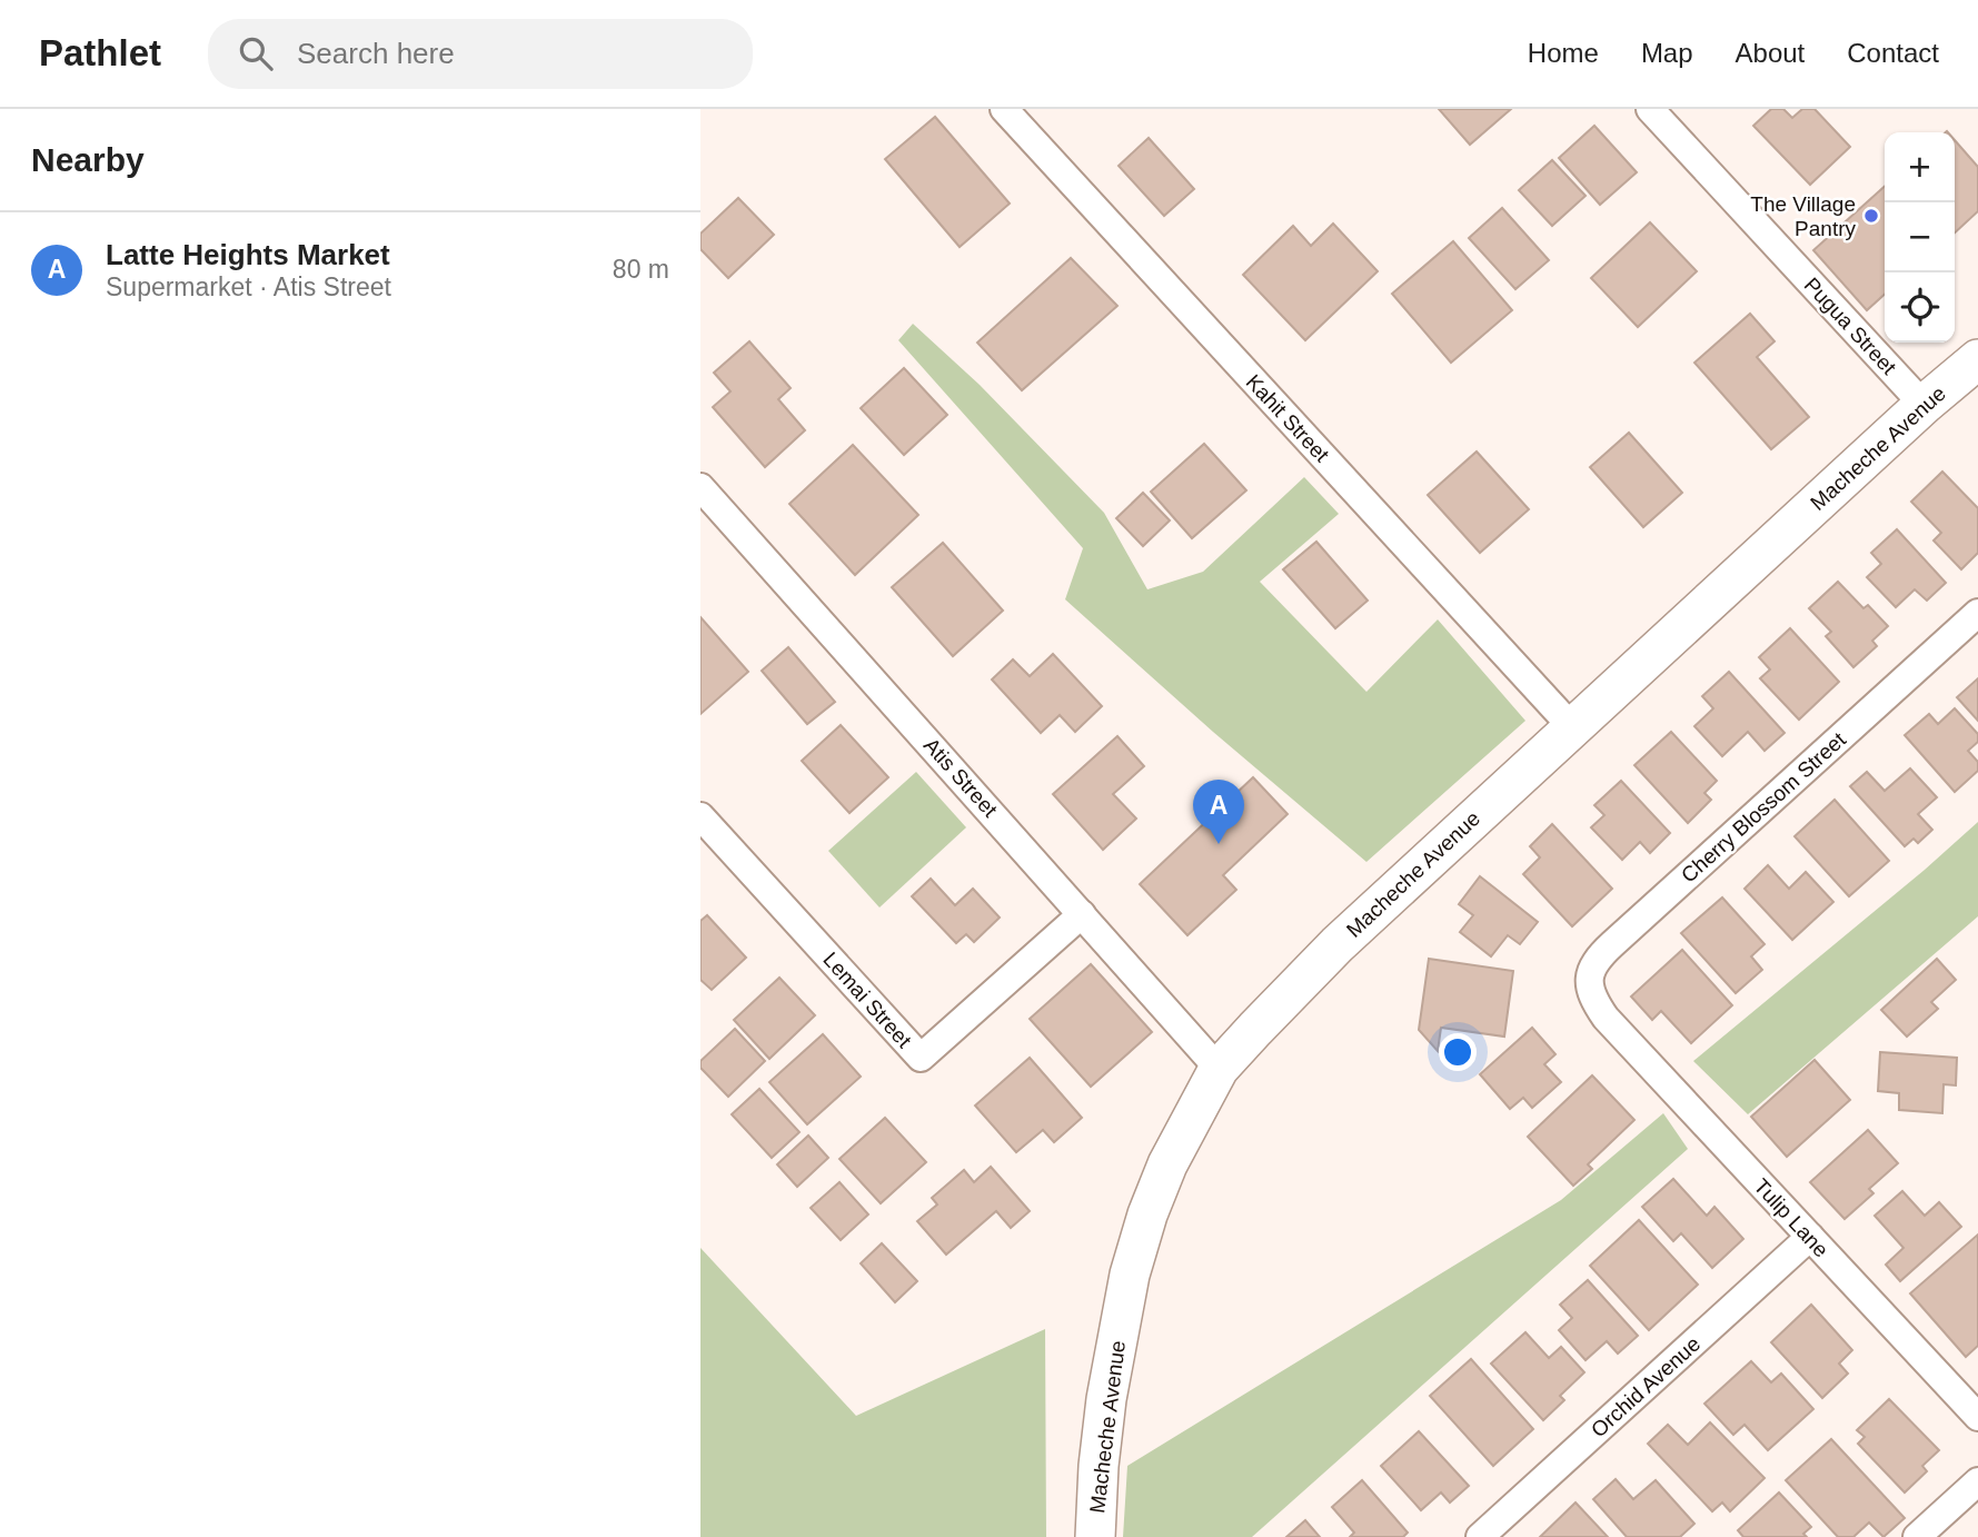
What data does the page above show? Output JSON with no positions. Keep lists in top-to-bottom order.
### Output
{
  "streets": {
    "main road": ["Macheche Avenue"],
    "street": [
      "Pugua Street",
      "Kahit Street",
      "Atis Street",
      "Cherry Blossom Street",
      "Lemai Street",
      "Tulip Lane",
      "Orchid Avenue"
    ]
  },
  "crossings": [
    ["Pugua Street", "Macheche Avenue"],
    ["Kahit Street", "Macheche Avenue"],
    ["Macheche Avenue", "Atis Street"],
    ["Atis Street", "Lemai Street"],
    ["Cherry Blossom Street", "Tulip Lane"],
    ["Tulip Lane", "Orchid Avenue"]
  ],
  "places": ["The Village Pantry"],
  "page": {
    "header": "Pathlet",
    "search": "Search here",
    "nav": [
      "Home",
      "Map",
      "About",
      "Contact"
    ],
    "heading": "Nearby",
    "map_buttons": ["+", "−"],
    "list": [
      {
        "mark": "A",
        "name": "Latte Heights Market",
        "note": "Supermarket · Atis Street",
        "value": "80 m"
      }
    ],
    "pins": "A"
  }
}
